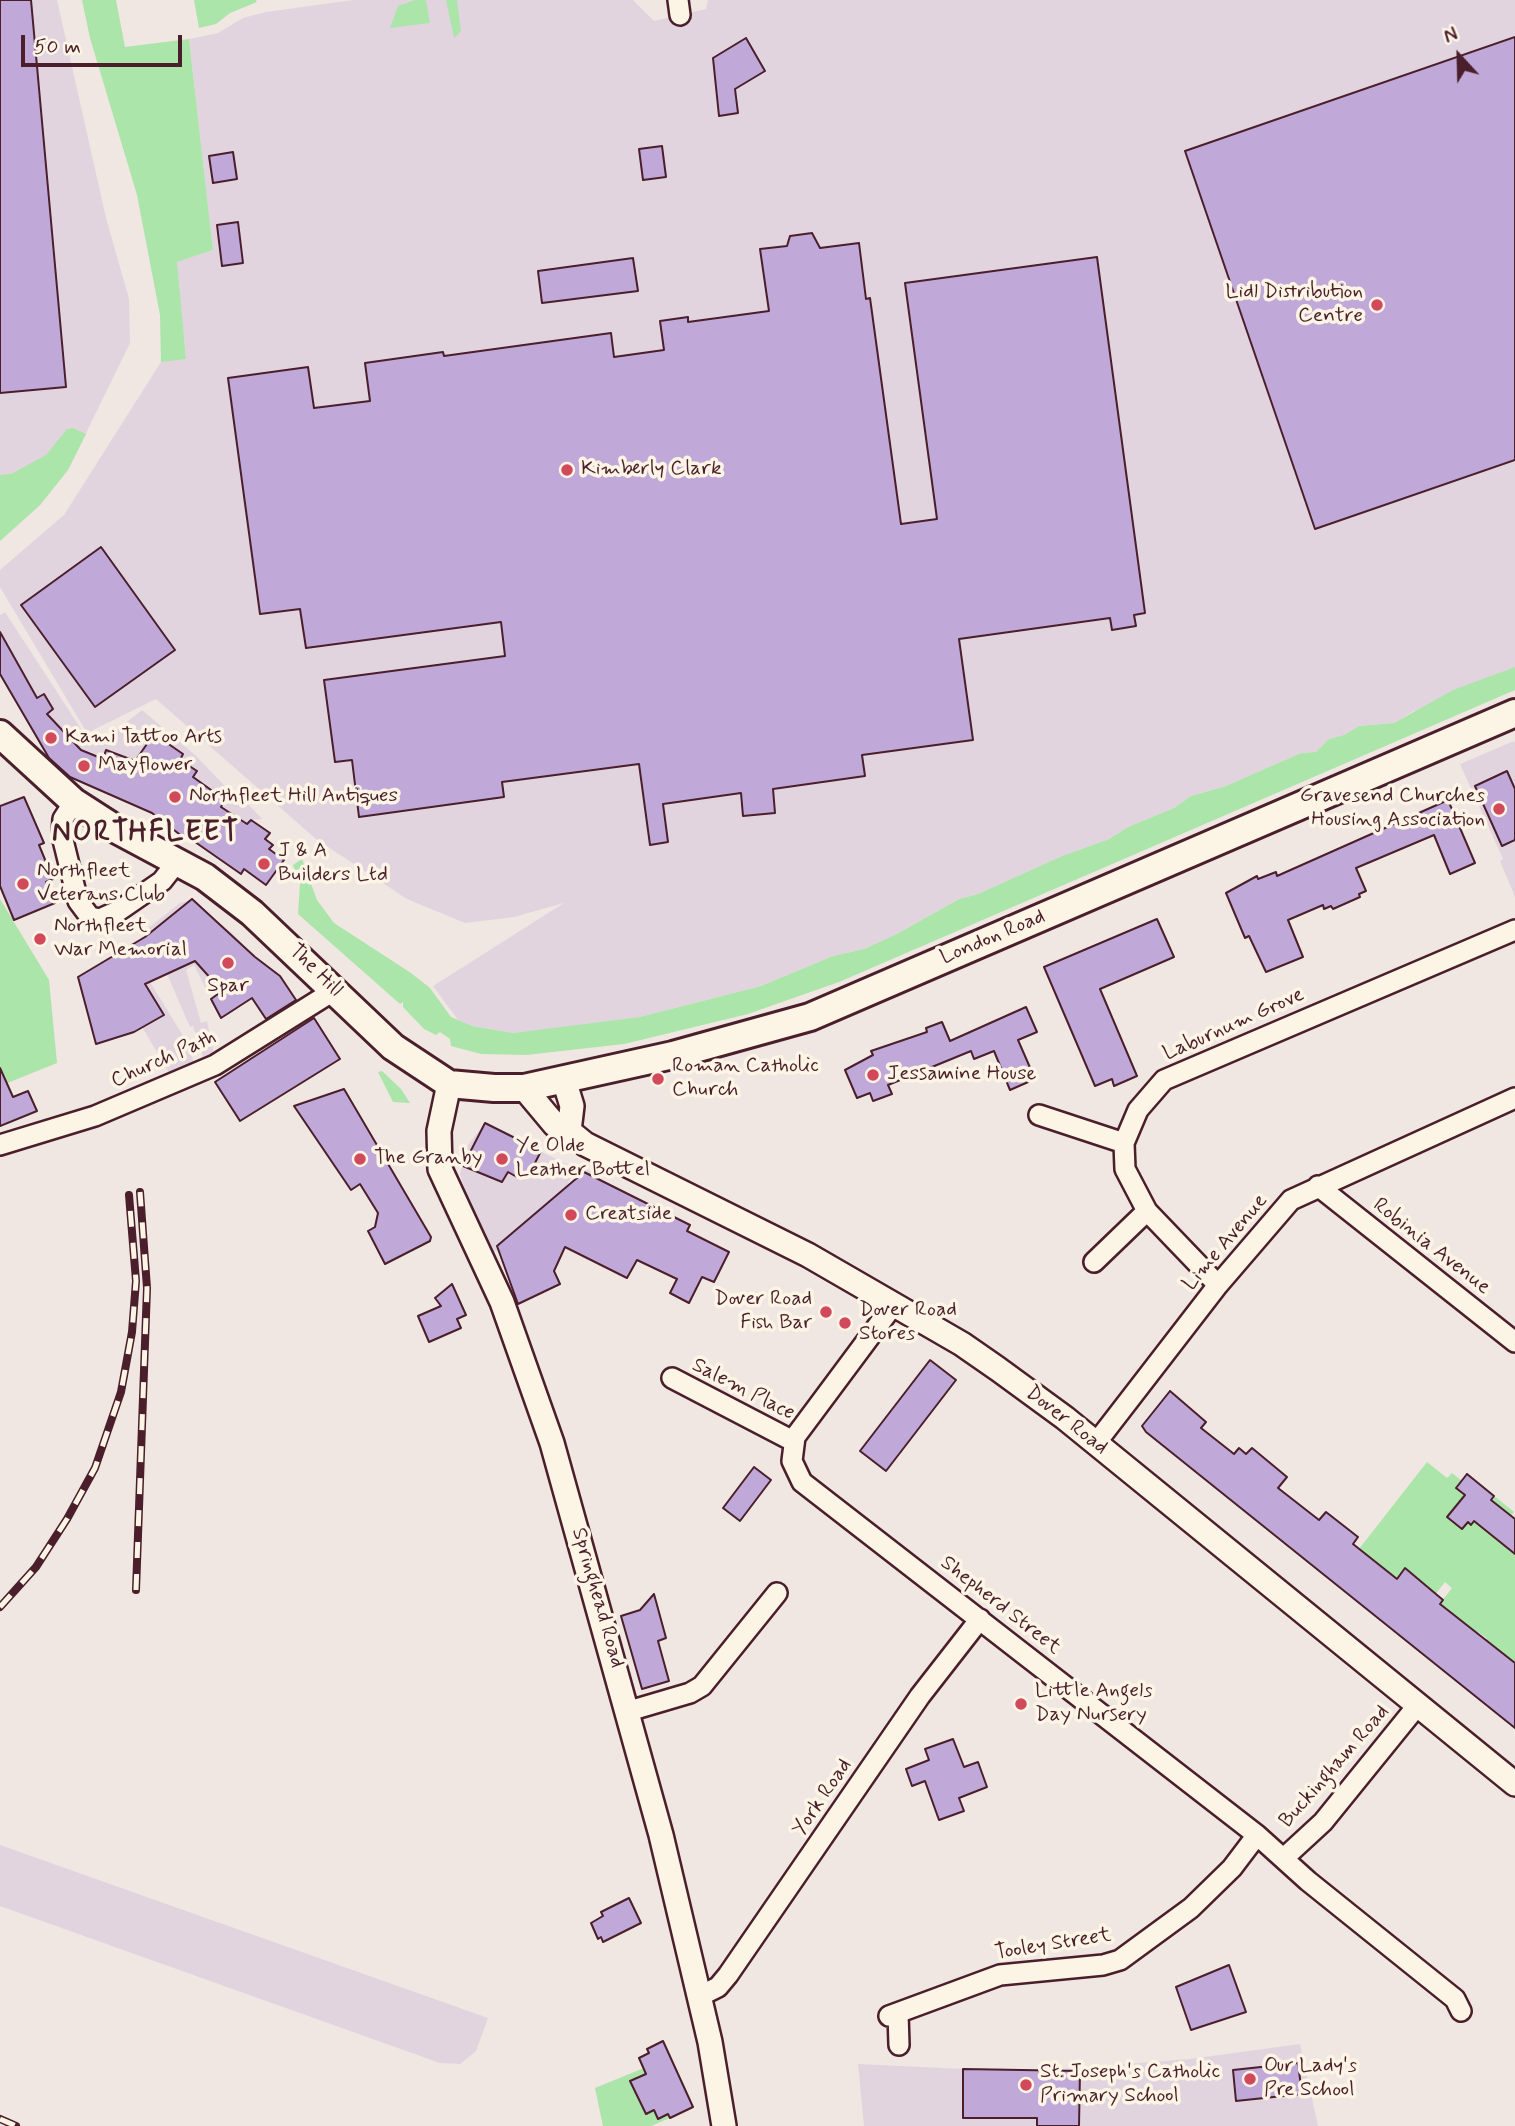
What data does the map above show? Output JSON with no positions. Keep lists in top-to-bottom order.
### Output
{
  "streets": {
    "main road": ["London Road", "The Hill"],
    "street": [
      "Laburnum Grove",
      "Church Path",
      "Lime Avenue",
      "Robinia Avenue",
      "Salem Place",
      "Dover Road",
      "Springhead Road",
      "Shepherd Street",
      "Buckingham Road",
      "York Road",
      "Tooley Street"
    ]
  },
  "crossings": [
    ["London Road", "The Hill"],
    ["London Road", "Dover Road"],
    ["London Road", "Springhead Road"],
    ["The Hill", "Church Path"],
    ["The Hill", "Springhead Road"],
    ["Lime Avenue", "Robinia Avenue"],
    ["Lime Avenue", "Dover Road"],
    ["Salem Place", "Shepherd Street"],
    ["Dover Road", "Buckingham Road"],
    ["Springhead Road", "York Road"],
    ["Shepherd Street", "Buckingham Road"],
    ["Shepherd Street", "York Road"],
    ["Shepherd Street", "Tooley Street"]
  ],
  "districts": ["NORTHFLEET"],
  "places": [
    "Lidl Distribution Centre",
    "Kimberly Clark",
    "Kami Tattoo Arts",
    "Mayflower",
    "Northfleet Hill Antiques",
    "Gravesend Churches Housing Association",
    "J & A Builders Ltd",
    "Northfleet Veterans Club",
    "Northfleet War Memorial",
    "Spar",
    "Jessamine House",
    "Roman Catholic Church",
    "The Granby",
    "Ye Olde Leather Bottel",
    "Creatside",
    "Dover Road Fish Bar",
    "Dover Road Stores",
    "Little Angels Day Nursery",
    "Our Lady's Pre School",
    "St. Joseph's Catholic Primary School"
  ],
  "scale_bar": "50 m",
  "north": "top"
}
